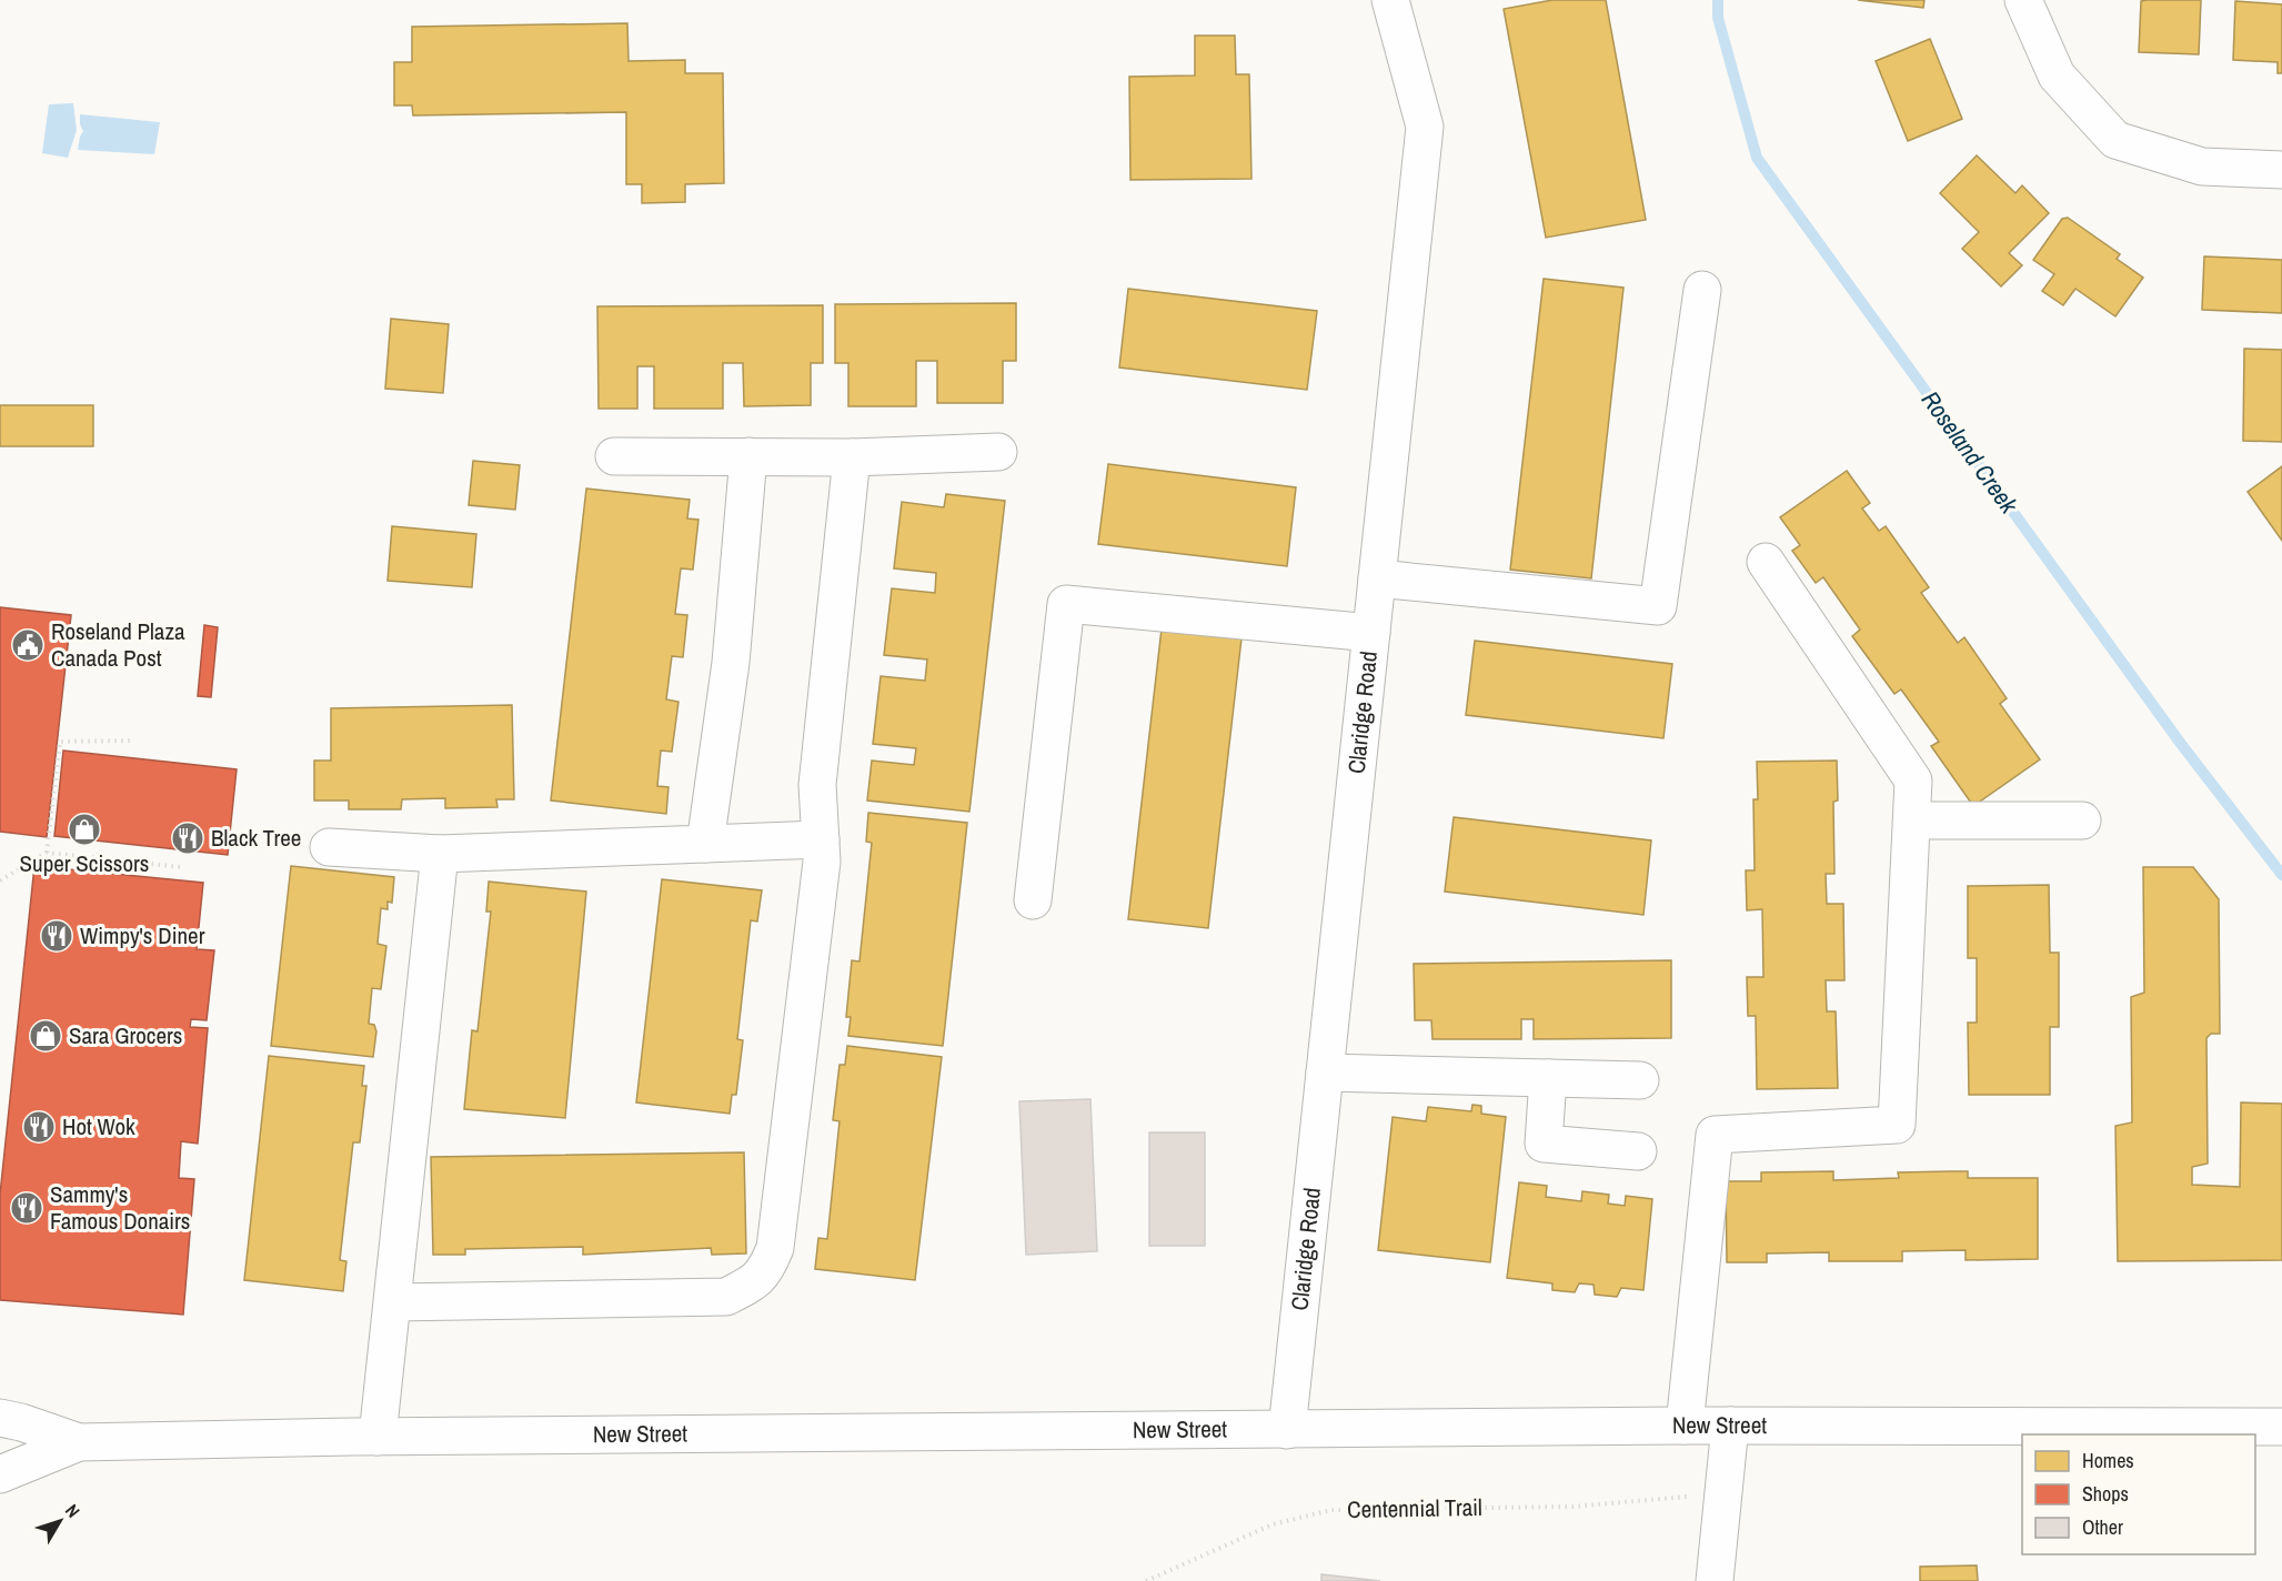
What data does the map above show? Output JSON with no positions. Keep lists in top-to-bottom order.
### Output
{
  "streets": {
    "main road": ["Claridge Road", "New Street"],
    "path": ["Centennial Trail"]
  },
  "crossings": [
    ["Claridge Road", "New Street"]
  ],
  "water": ["Roseland Creek"],
  "places": {
    "public building": ["Roseland Plaza Canada Post"],
    "shop": ["Super Scissors", "Sara Grocers"],
    "restaurant": [
      "Black Tree",
      "Wimpy's Diner",
      "Hot Wok",
      "Sammy's Famous Donairs"
    ]
  },
  "legend": ["Homes", "Shops", "Other"],
  "north": "top right"
}
